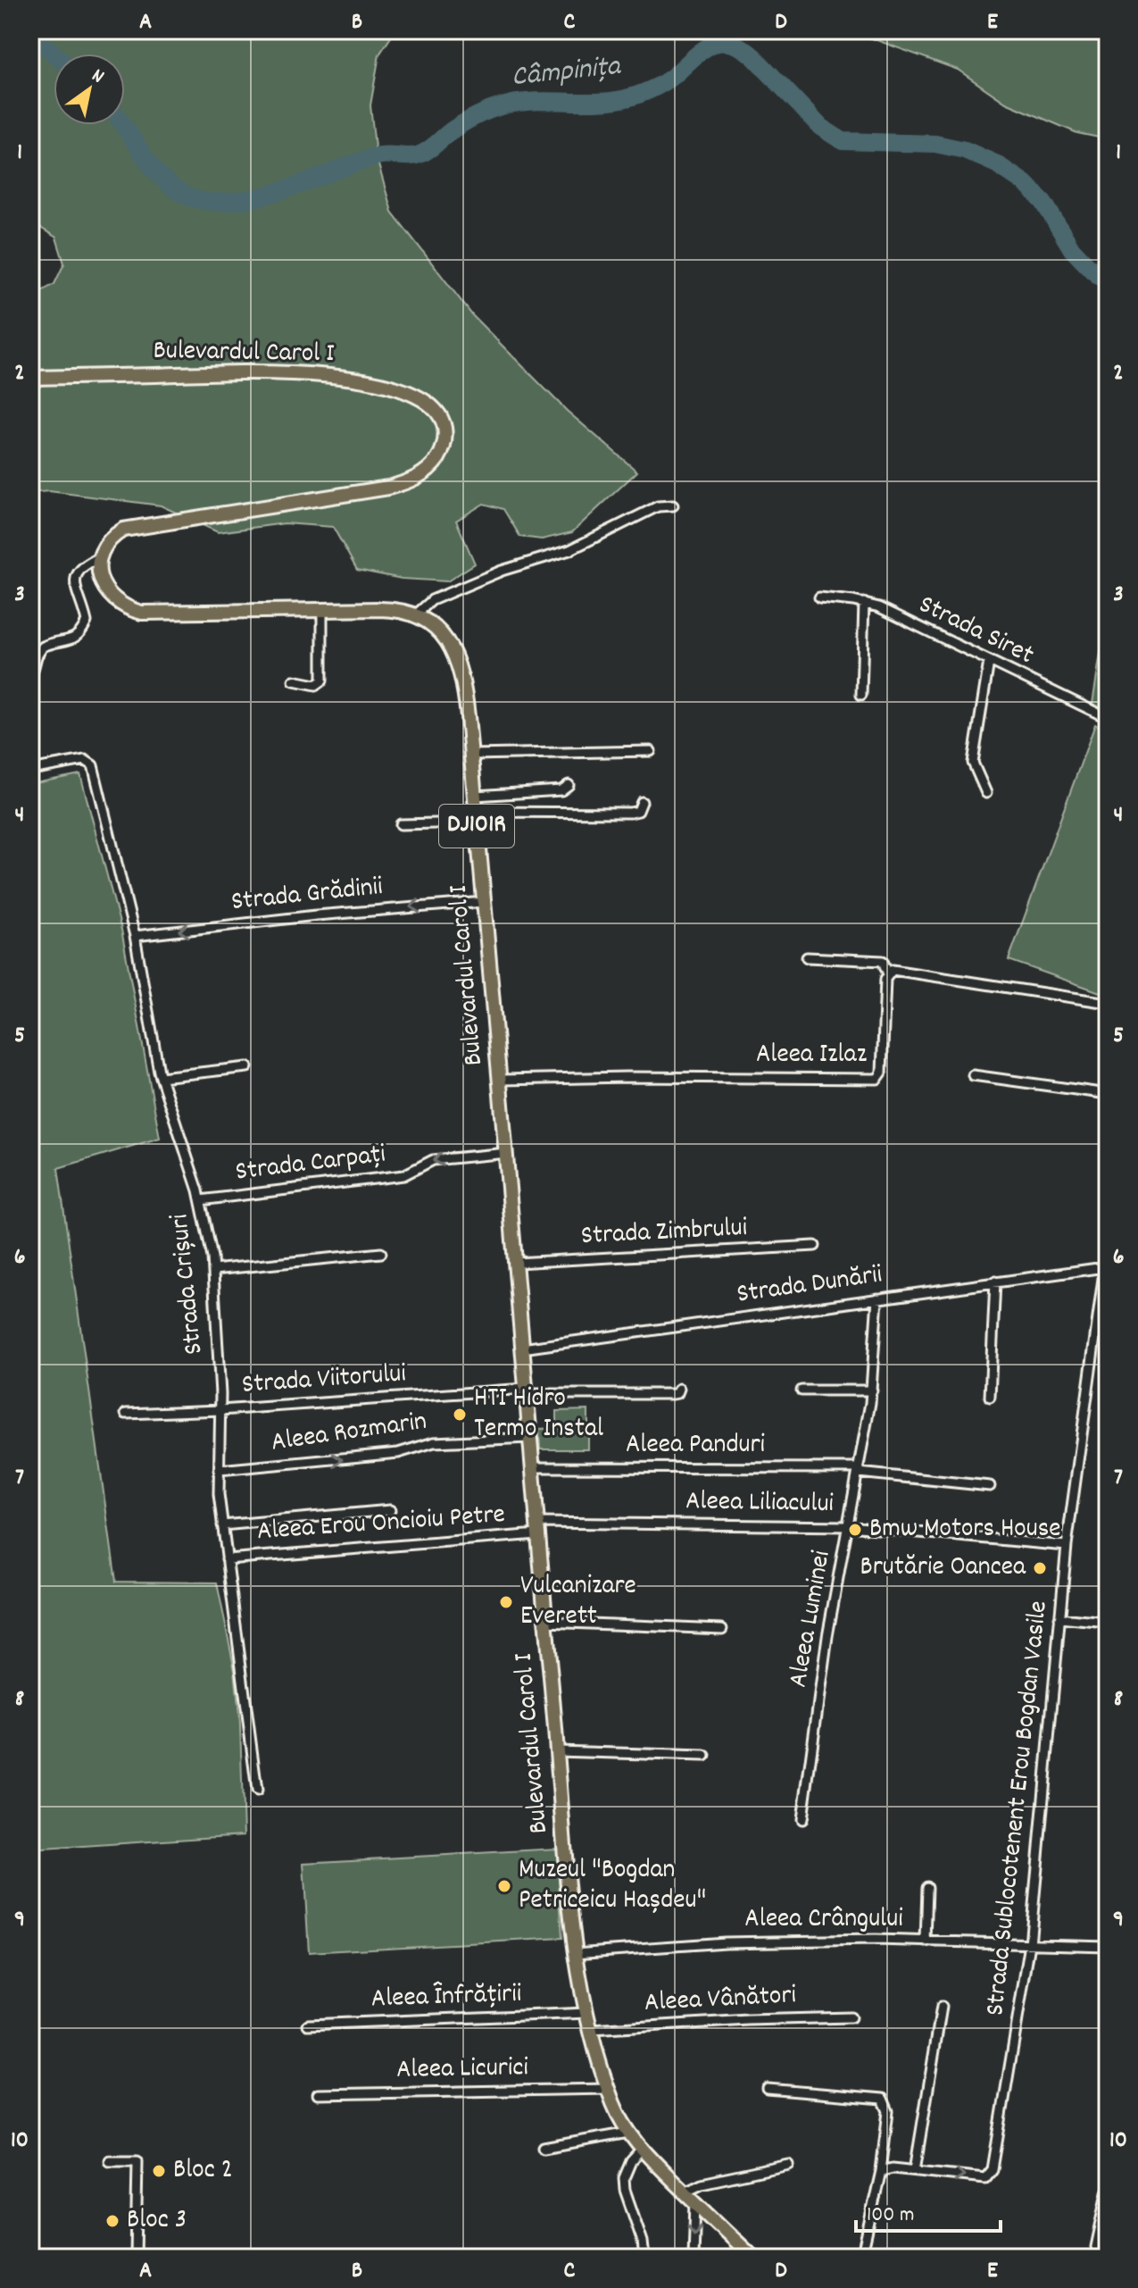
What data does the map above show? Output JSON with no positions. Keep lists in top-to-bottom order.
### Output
{
  "streets": {
    "main road": ["Bulevardul Carol I", "DJ101R"],
    "street": [
      "Strada Siret",
      "Strada Grădinii",
      "Aleea Izlaz",
      "Strada Carpați",
      "Strada Zimbrului",
      "Strada Crișuri",
      "Strada Dunării",
      "Strada Viitorului",
      "Aleea Rozmarin",
      "Aleea Panduri",
      "Aleea Liliacului",
      "Aleea Erou Oncioiu Petre",
      "Aleea Luminei",
      "Strada Sublocotenent Erou Bogdan Vasile",
      "Aleea Crângului",
      "Aleea Înfrățirii",
      "Aleea Vânători",
      "Aleea Licurici"
    ]
  },
  "crossings": [
    ["Bulevardul Carol I", "Strada Grădinii"],
    ["Bulevardul Carol I", "Aleea Izlaz"],
    ["Bulevardul Carol I", "Strada Carpați"],
    ["Bulevardul Carol I", "Strada Zimbrului"],
    ["Bulevardul Carol I", "Strada Dunării"],
    ["Bulevardul Carol I", "Strada Viitorului"],
    ["Bulevardul Carol I", "Aleea Rozmarin"],
    ["Bulevardul Carol I", "Aleea Panduri"],
    ["Bulevardul Carol I", "Aleea Liliacului"],
    ["Bulevardul Carol I", "Aleea Erou Oncioiu Petre"],
    ["Bulevardul Carol I", "Aleea Crângului"],
    ["Bulevardul Carol I", "Aleea Înfrățirii"],
    ["Bulevardul Carol I", "Aleea Vânători"],
    ["Bulevardul Carol I", "Aleea Licurici"],
    ["Strada Grădinii", "Strada Crișuri"],
    ["Strada Carpați", "Strada Crișuri"],
    ["Strada Crișuri", "Strada Viitorului"],
    ["Strada Crișuri", "Aleea Rozmarin"],
    ["Strada Crișuri", "Aleea Erou Oncioiu Petre"],
    ["Strada Dunării", "Aleea Luminei"],
    ["Strada Dunării", "Strada Sublocotenent Erou Bogdan Vasile"],
    ["Aleea Panduri", "Aleea Luminei"],
    ["Aleea Liliacului", "Aleea Erou Oncioiu Petre"],
    ["Aleea Liliacului", "Aleea Luminei"],
    ["Aleea Liliacului", "Strada Sublocotenent Erou Bogdan Vasile"],
    ["Strada Sublocotenent Erou Bogdan Vasile", "Aleea Crângului"]
  ],
  "one_way": ["Strada Grădinii", "Strada Carpați"],
  "water": ["Câmpinița"],
  "places": [
    "HTI Hidro Termo Instal",
    "Bmw Motors House",
    "Brutărie Oancea",
    "Vulcanizare Everett",
    "Muzeul \"Bogdan Petriceicu Hașdeu\"",
    "Bloc 2",
    "Bloc 3"
  ],
  "scale_bar": "100 m",
  "north": "top right",
  "grid": {
    "columns": [
      "A",
      "B",
      "C",
      "D",
      "E"
    ],
    "rows": [
      "1",
      "2",
      "3",
      "4",
      "5",
      "6",
      "7",
      "8",
      "9",
      "10"
    ]
  }
}
